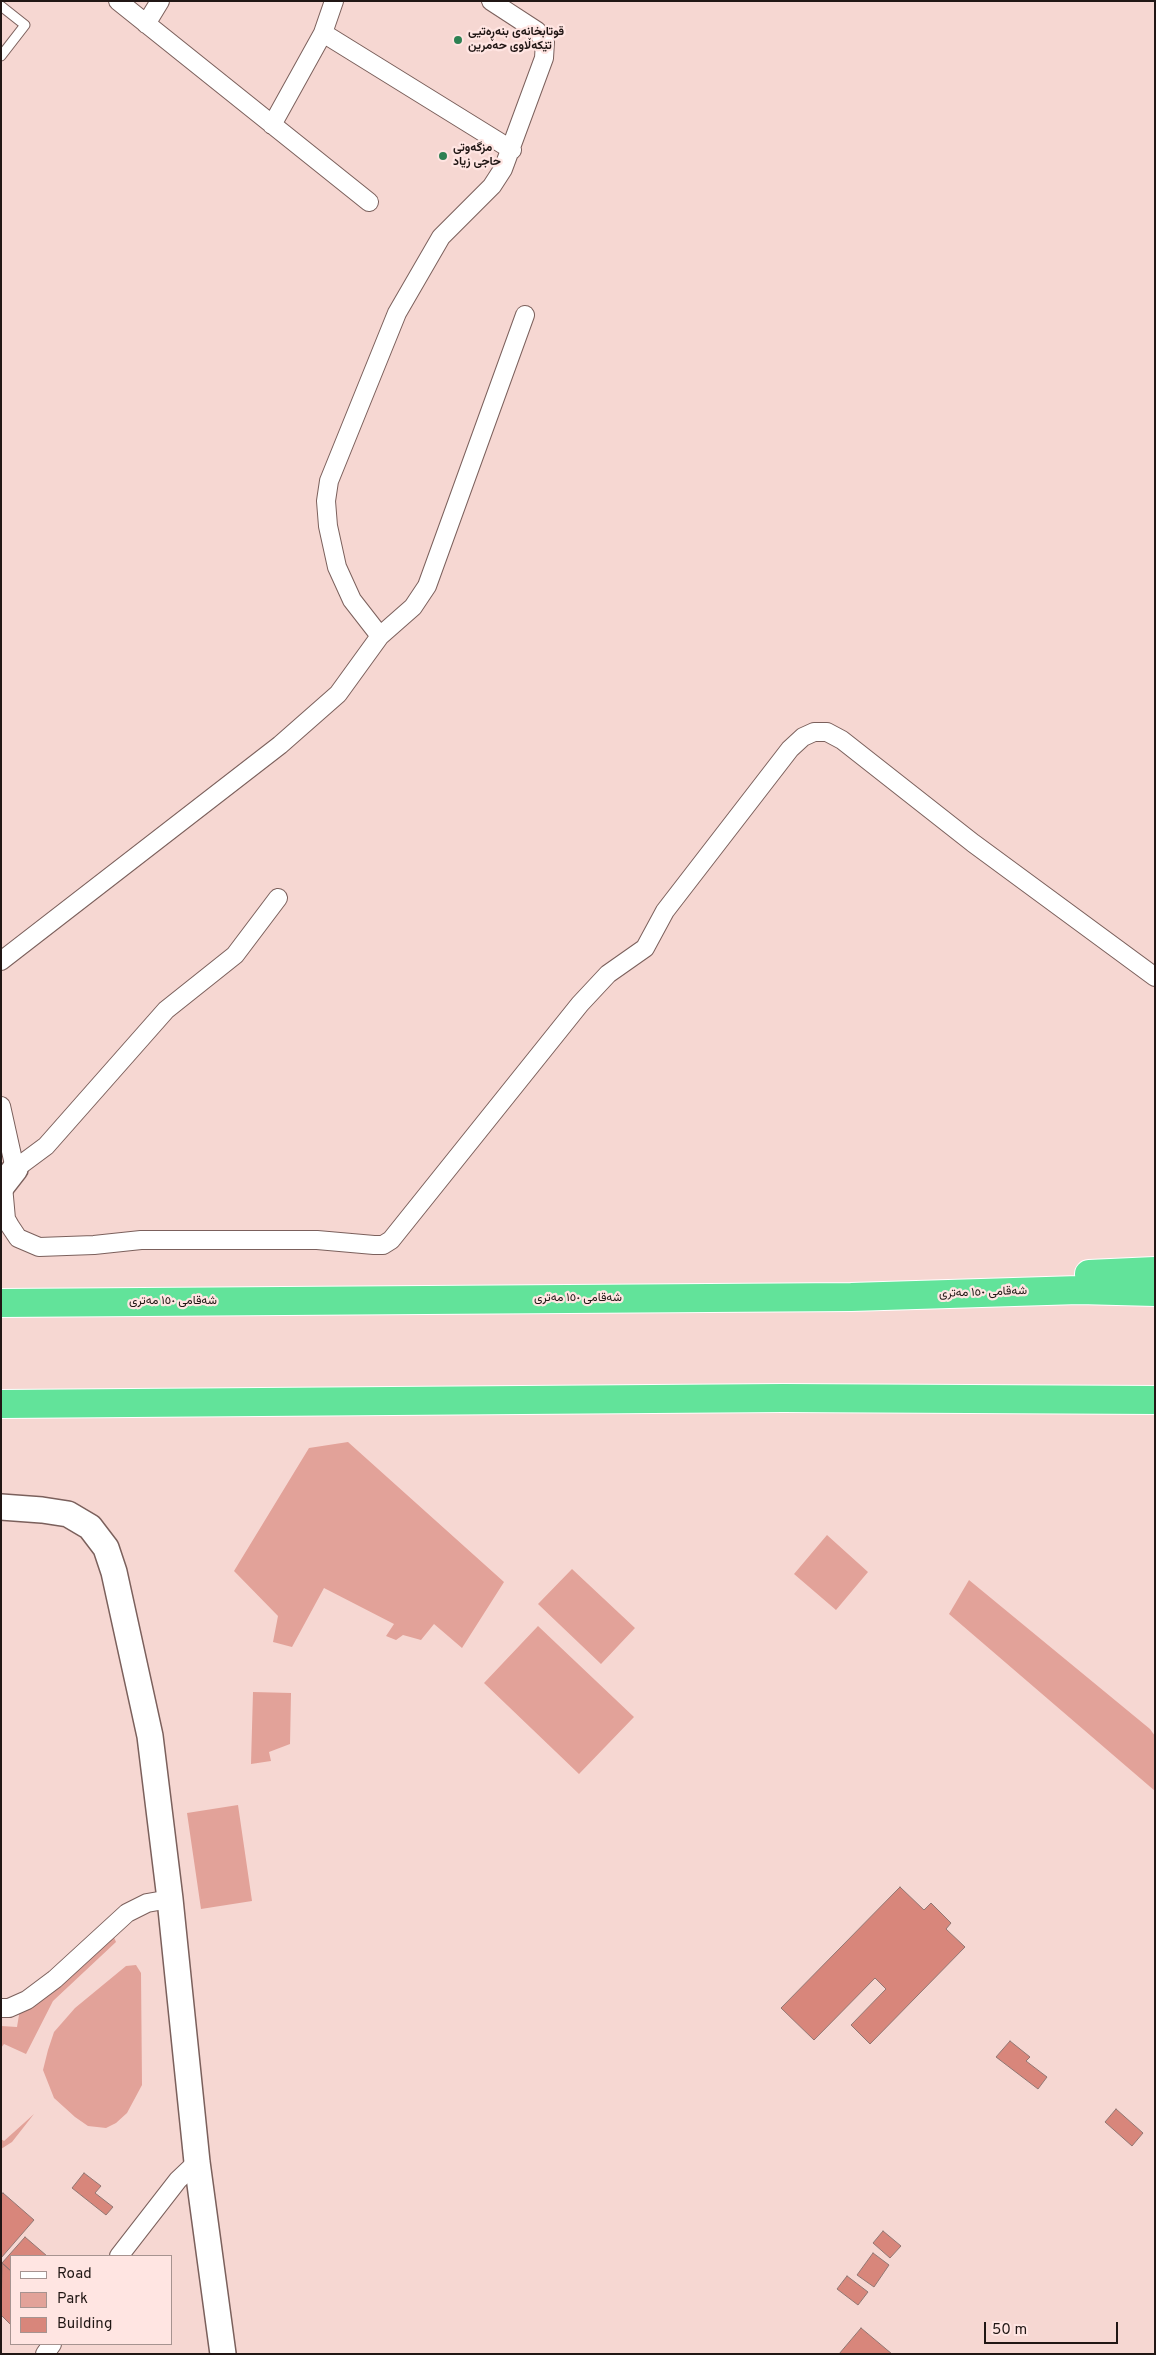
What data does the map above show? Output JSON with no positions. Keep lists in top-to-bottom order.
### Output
{
  "streets": {
    "highway": ["شەقامی ١٥٠ مەتری"]
  },
  "places": ["قوتابخانەی بنەڕەتیی تێکەڵاوی حەمرین", "مزگەوتی حاجی زیاد"],
  "legend": ["Road", "Park", "Building"],
  "scale_bar": "50 m"
}
